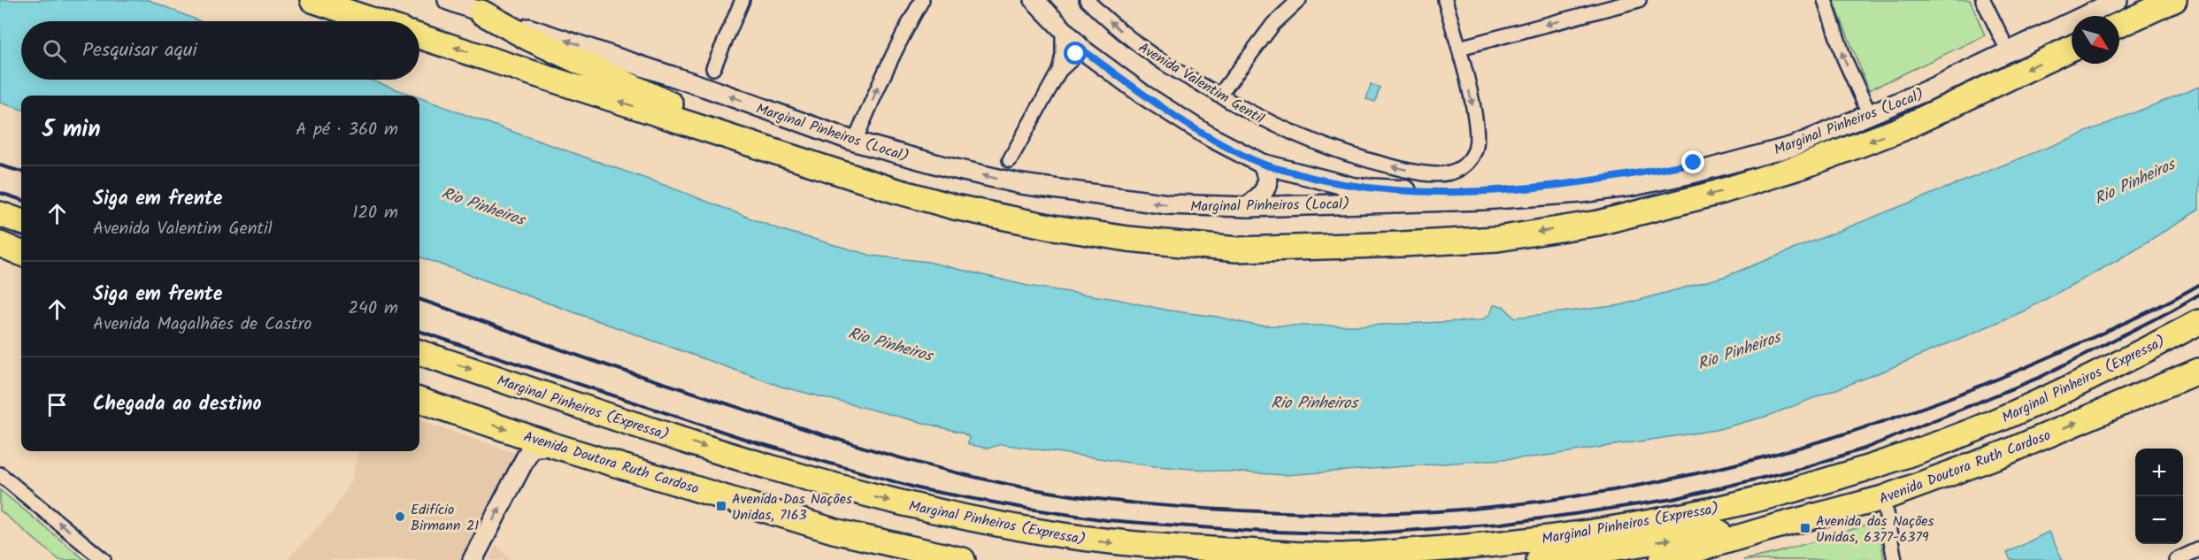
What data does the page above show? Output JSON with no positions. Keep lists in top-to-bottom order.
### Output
{
  "streets": {
    "highway": ["Marginal Pinheiros (Expressa)", "Avenida Doutora Ruth Cardoso"],
    "main road": ["Marginal Pinheiros (Local)"],
    "street": ["Avenida Valentim Gentil"]
  },
  "one_way": ["Marginal Pinheiros (Local)", "Marginal Pinheiros (Expressa)", "Avenida Doutora Ruth Cardoso"],
  "water": ["Rio Pinheiros"],
  "places": {
    "transit": ["Avenida Das Nações Unidas, 7163", "Avenida das Nações Unidas, 6377-6379"],
    "other": ["Edifício Birmann 21"]
  },
  "north": "bottom right",
  "page": {
    "search": "Pesquisar aqui",
    "heading": ["5 min", "A pé · 360 m"],
    "list": [
      ["Siga em frente", "Avenida Valentim Gentil", "120 m"],
      ["Siga em frente", "Avenida Magalhães de Castro", "240 m"],
      "Chegada ao destino"
    ],
    "map_buttons": ["+", "−"]
  }
}
